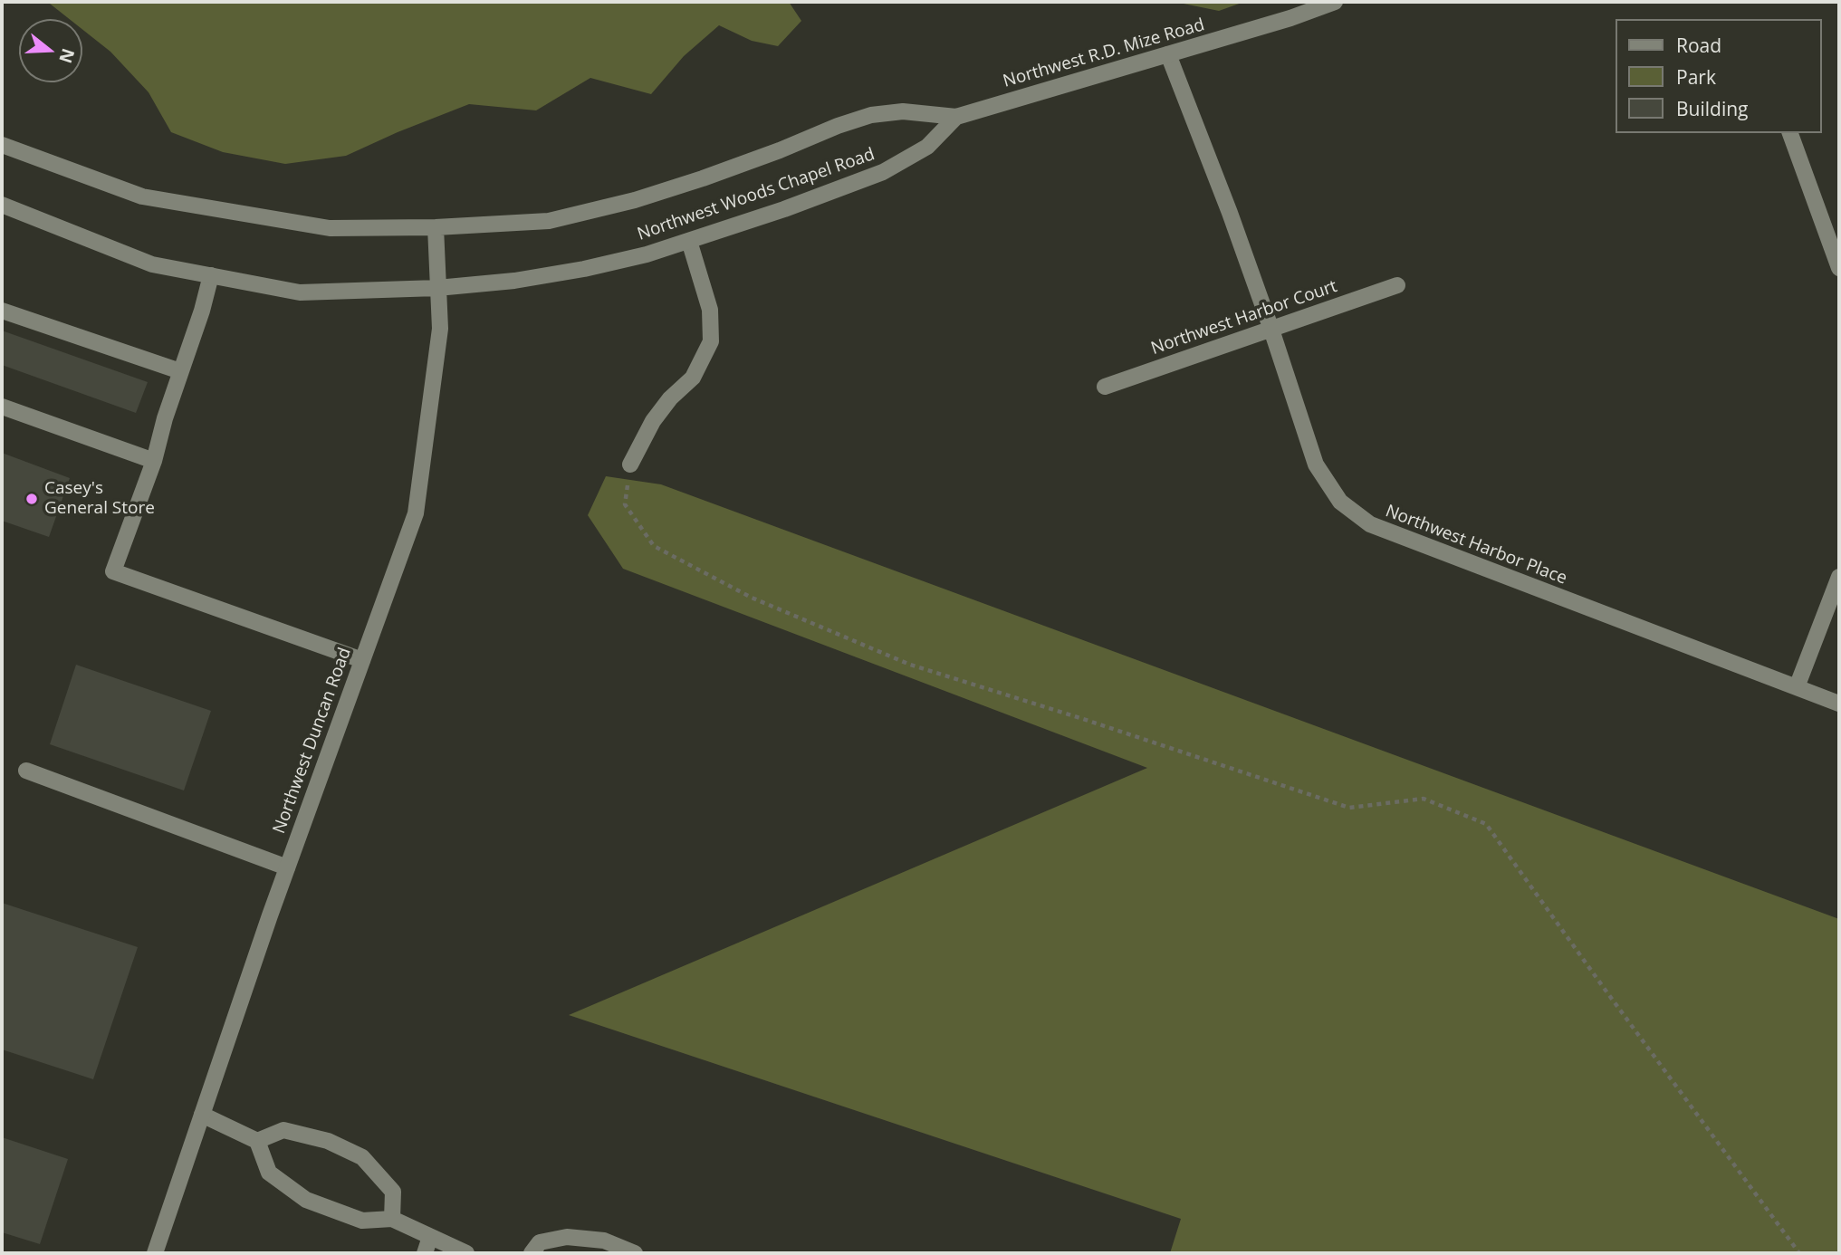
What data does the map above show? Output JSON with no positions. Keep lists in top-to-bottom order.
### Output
{
  "streets": {
    "street": [
      "Northwest R.D. Mize Road",
      "Northwest Woods Chapel Road",
      "Northwest Harbor Court",
      "Northwest Harbor Place",
      "Northwest Duncan Road"
    ]
  },
  "crossings": [
    ["Northwest R.D. Mize Road", "Northwest Woods Chapel Road"],
    ["Northwest R.D. Mize Road", "Northwest Harbor Place"],
    ["Northwest Woods Chapel Road", "Northwest Duncan Road"],
    ["Northwest Harbor Court", "Northwest Harbor Place"]
  ],
  "places": ["Casey's General Store"],
  "legend": ["Road", "Park", "Building"],
  "north": "right"
}
